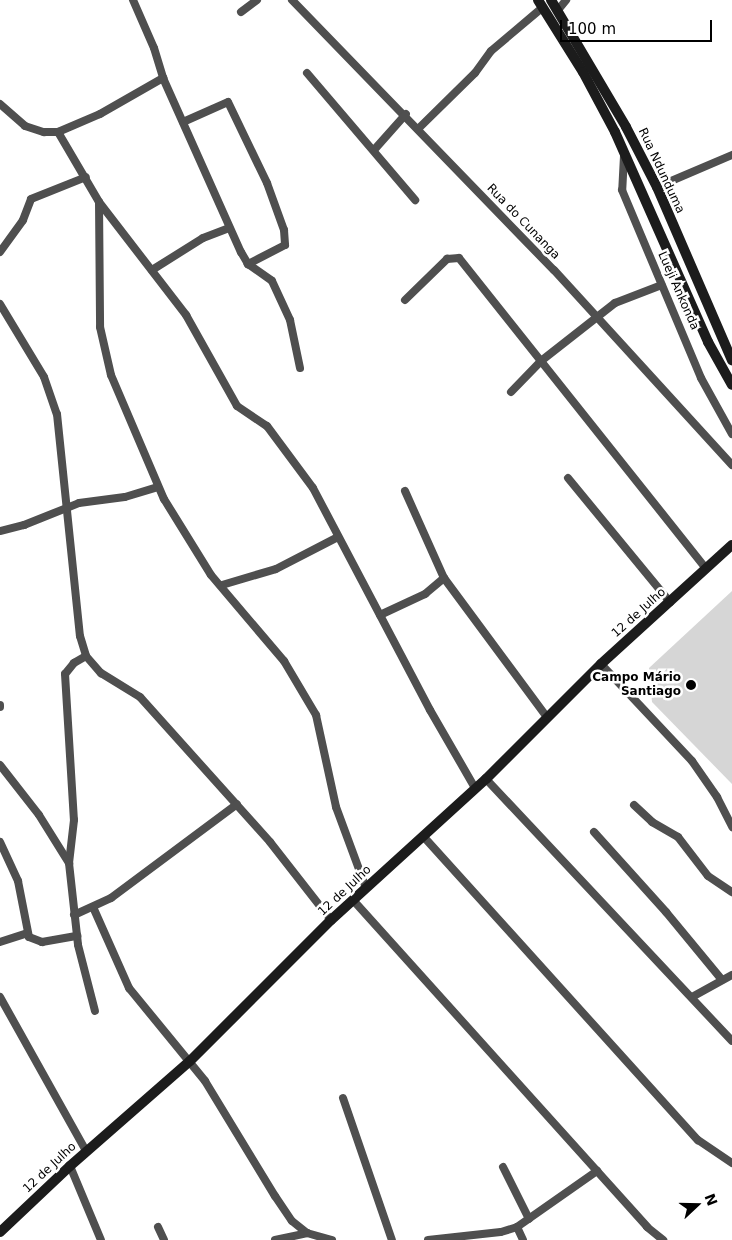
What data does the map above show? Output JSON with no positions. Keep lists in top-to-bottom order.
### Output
{
  "streets": {
    "street": [
      "Rua Ndunduma",
      "Rua do Cunanga",
      "Lueji Ankonda",
      "12 de Julho"
    ]
  },
  "places": ["Campo Mário Santiago"],
  "scale_bar": "100 m",
  "north": "right"
}
